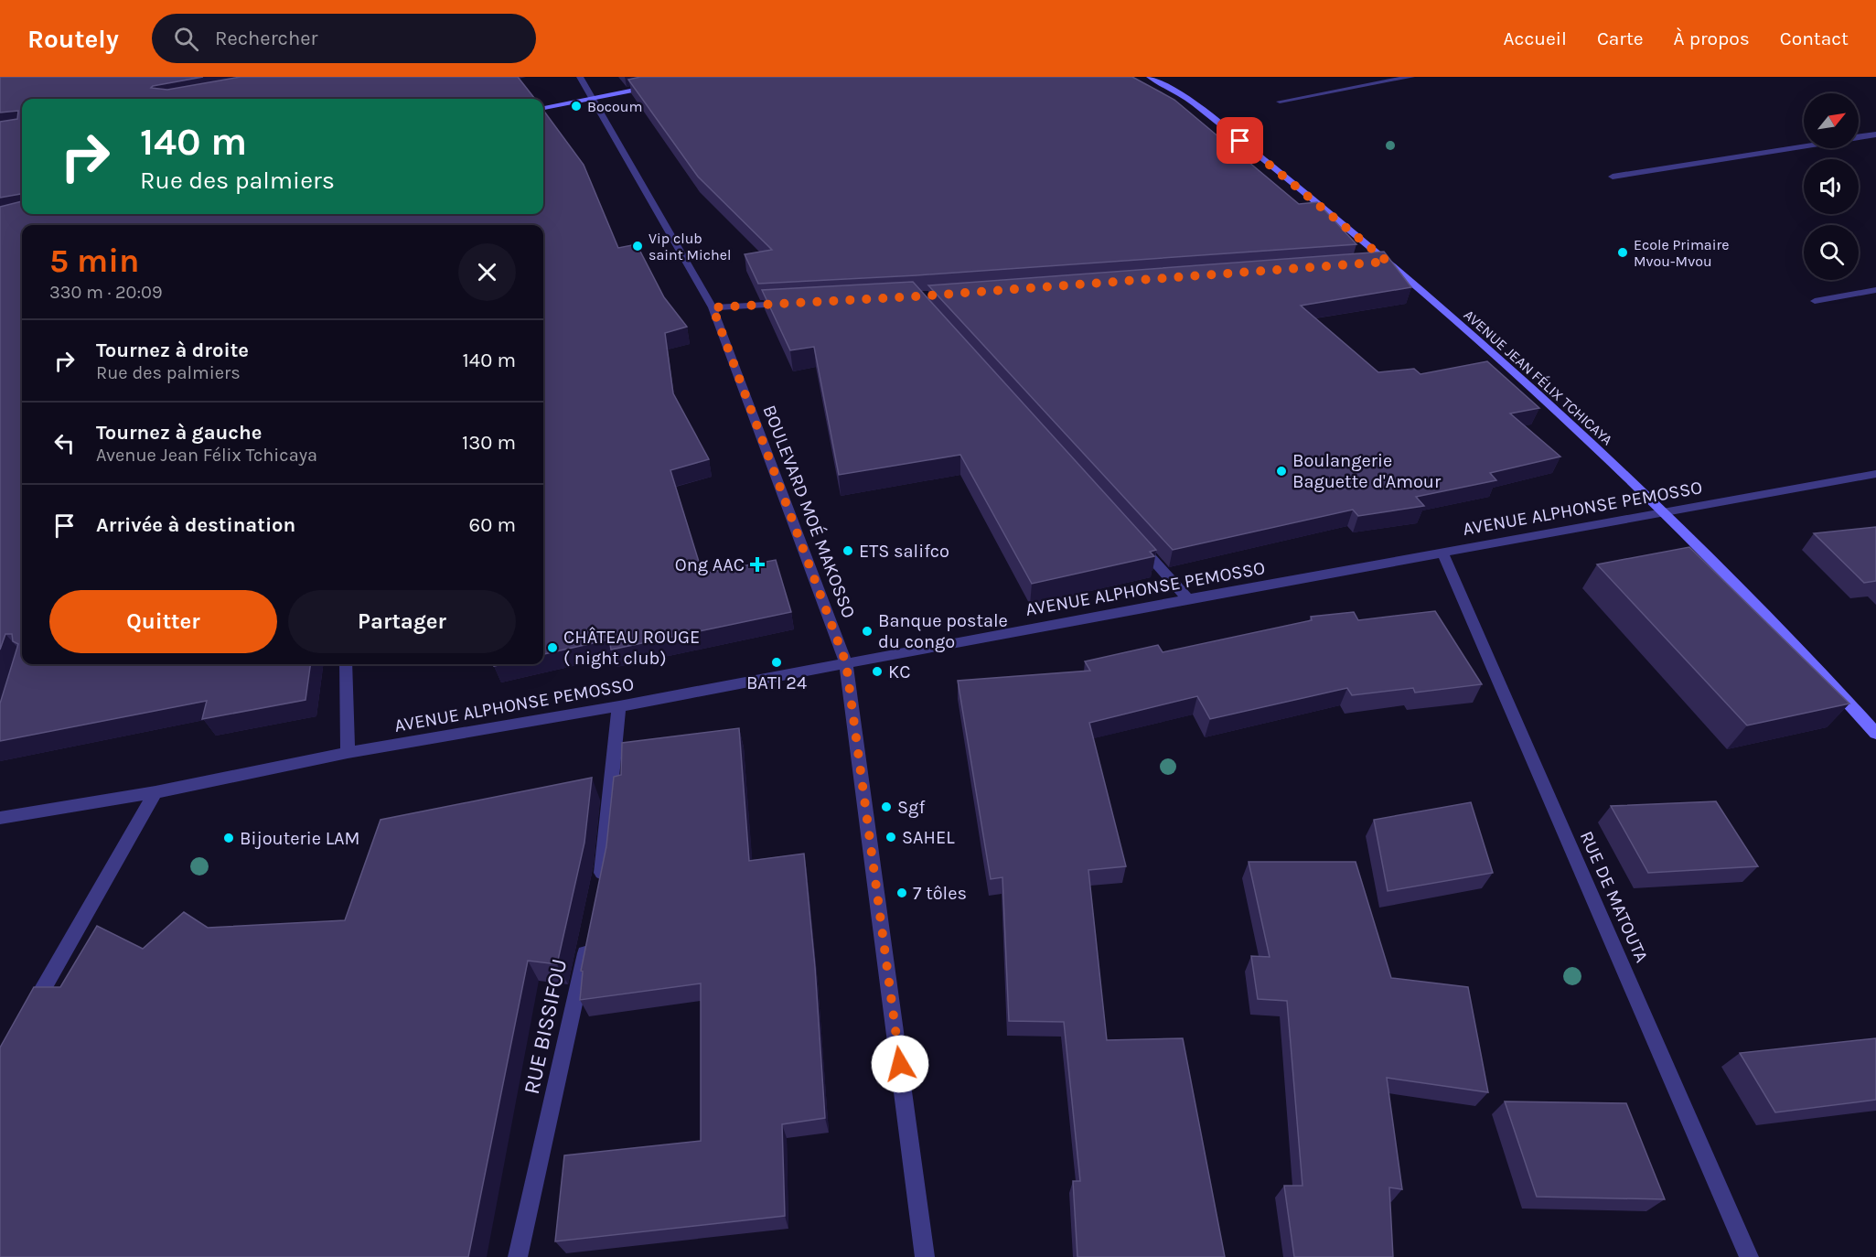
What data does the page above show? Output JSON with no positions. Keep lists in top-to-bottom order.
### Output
{
  "streets": {
    "street": [
      "AVENUE JEAN FÉLIX TCHICAYA",
      "AVENUE ALPHONSE PEMOSSO",
      "BOULEVARD MOÉ MAKOSSO",
      "RUE DE MATOUTA",
      "RUE BISSIFOU"
    ]
  },
  "crossings": [
    ["AVENUE JEAN FÉLIX TCHICAYA", "AVENUE ALPHONSE PEMOSSO"],
    ["AVENUE ALPHONSE PEMOSSO", "BOULEVARD MOÉ MAKOSSO"],
    ["AVENUE ALPHONSE PEMOSSO", "RUE DE MATOUTA"]
  ],
  "places": {
    "other": [
      "Bocoum",
      "Vip club saint Michel",
      "Ecole Primaire Mvou-Mvou",
      "Boulangerie Baguette d'Amour",
      "ETS salifco",
      "Banque postale du congo",
      "CHÂTEAU ROUGE ( night club)",
      "BATI 24",
      "KC",
      "Sgf",
      "SAHEL",
      "Bijouterie LAM",
      "7 tôles"
    ],
    "health": ["Ong AAC"]
  },
  "north": "top right",
  "page": {
    "header": "Routely",
    "search": "Rechercher",
    "nav": [
      "Accueil",
      "Carte",
      "À propos",
      "Contact"
    ],
    "turn": ["140 m", "Rue des palmiers"],
    "heading": ["5 min", "330 m · 20:09"],
    "list": [
      {
        "name": "Tournez à droite",
        "note": "Rue des palmiers",
        "value": "140 m"
      },
      {
        "name": "Tournez à gauche",
        "note": "Avenue Jean Félix Tchicaya",
        "value": "130 m"
      },
      {
        "name": "Arrivée à destination",
        "value": "60 m"
      }
    ],
    "buttons": ["Quitter", "Partager"]
  }
}
